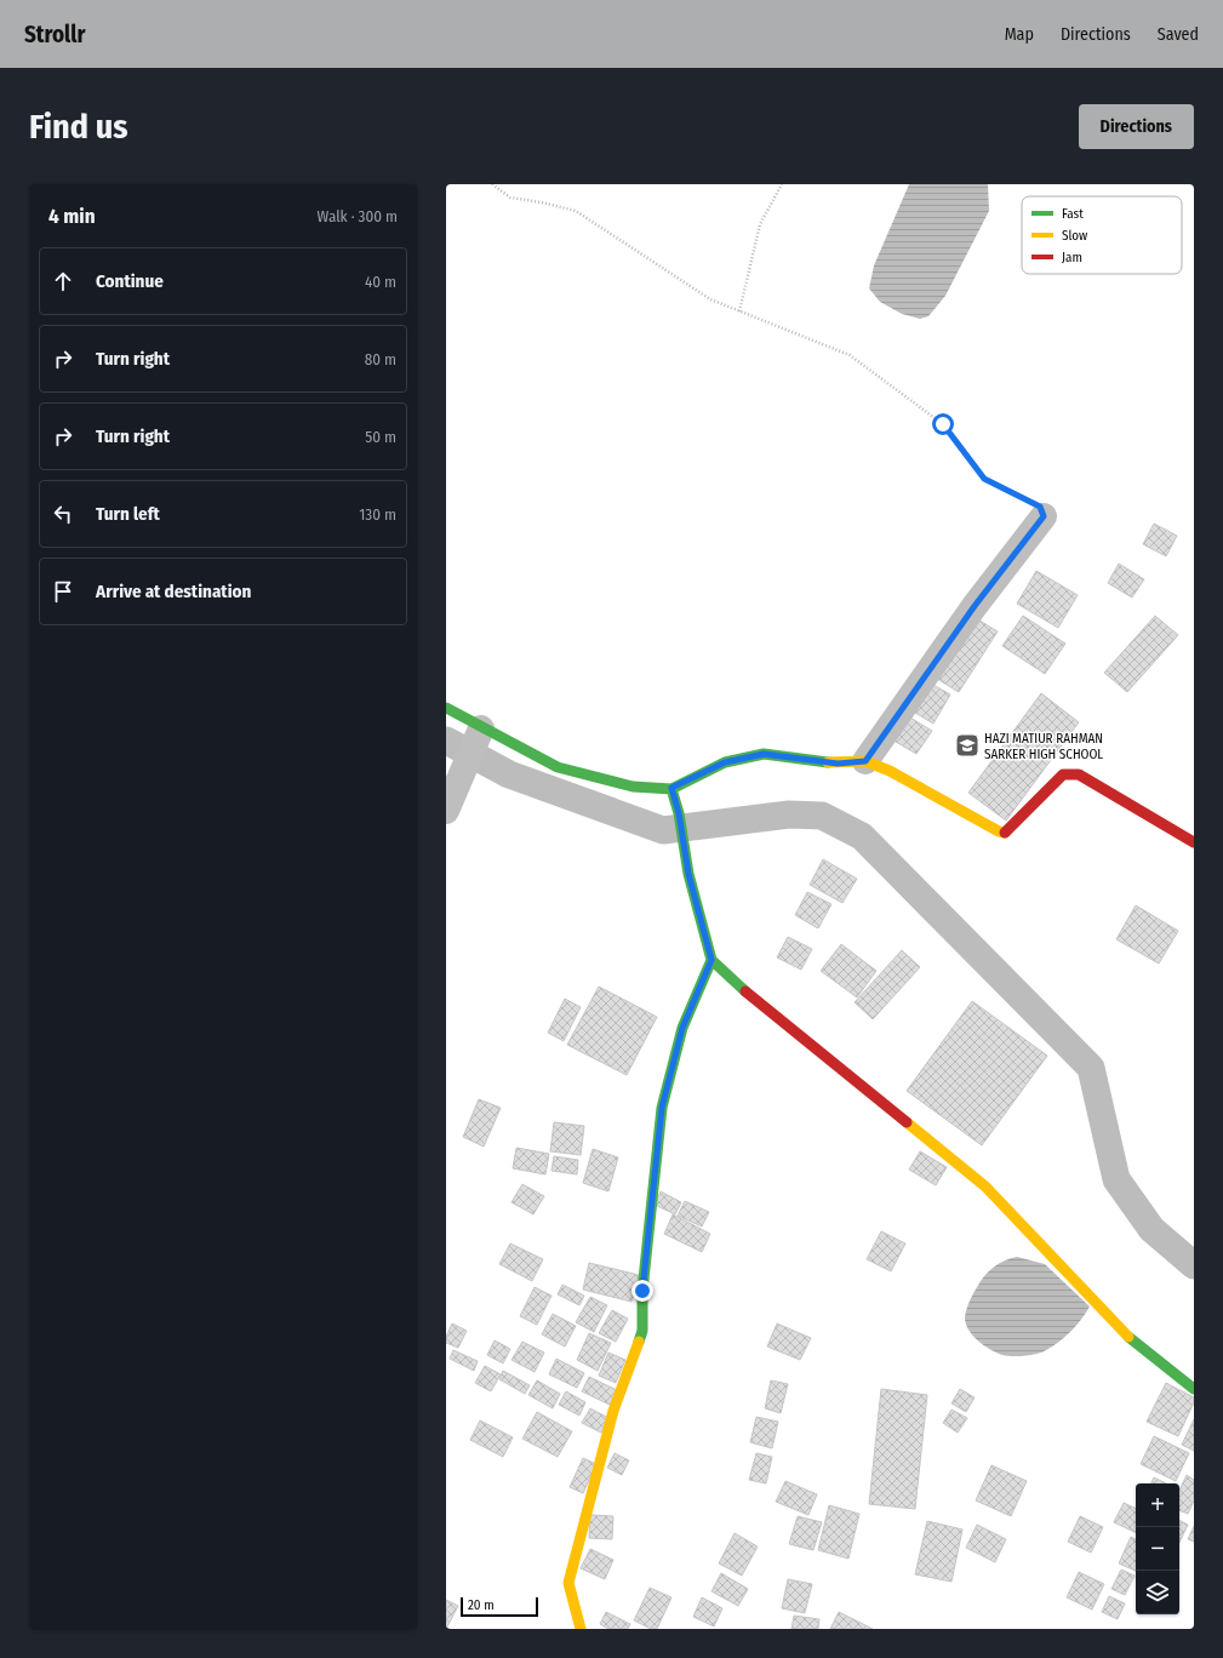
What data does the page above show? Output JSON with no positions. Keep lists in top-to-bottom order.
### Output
{
  "places": {
    "school or university": ["HAZI MATIUR RAHMAN SARKER HIGH SCHOOL"]
  },
  "legend": ["Fast", "Slow", "Jam"],
  "scale_bar": "20 m",
  "page": {
    "header": "Strollr",
    "nav": ["Map", "Directions", "Saved"],
    "buttons": "Directions",
    "title": "Find us",
    "heading": ["4 min", "Walk · 300 m"],
    "list": [
      ["Continue", "40 m"],
      ["Turn right", "80 m"],
      ["Turn right", "50 m"],
      ["Turn left", "130 m"],
      "Arrive at destination"
    ],
    "map_buttons": ["+", "−"],
    "scale": "20 m"
  }
}
